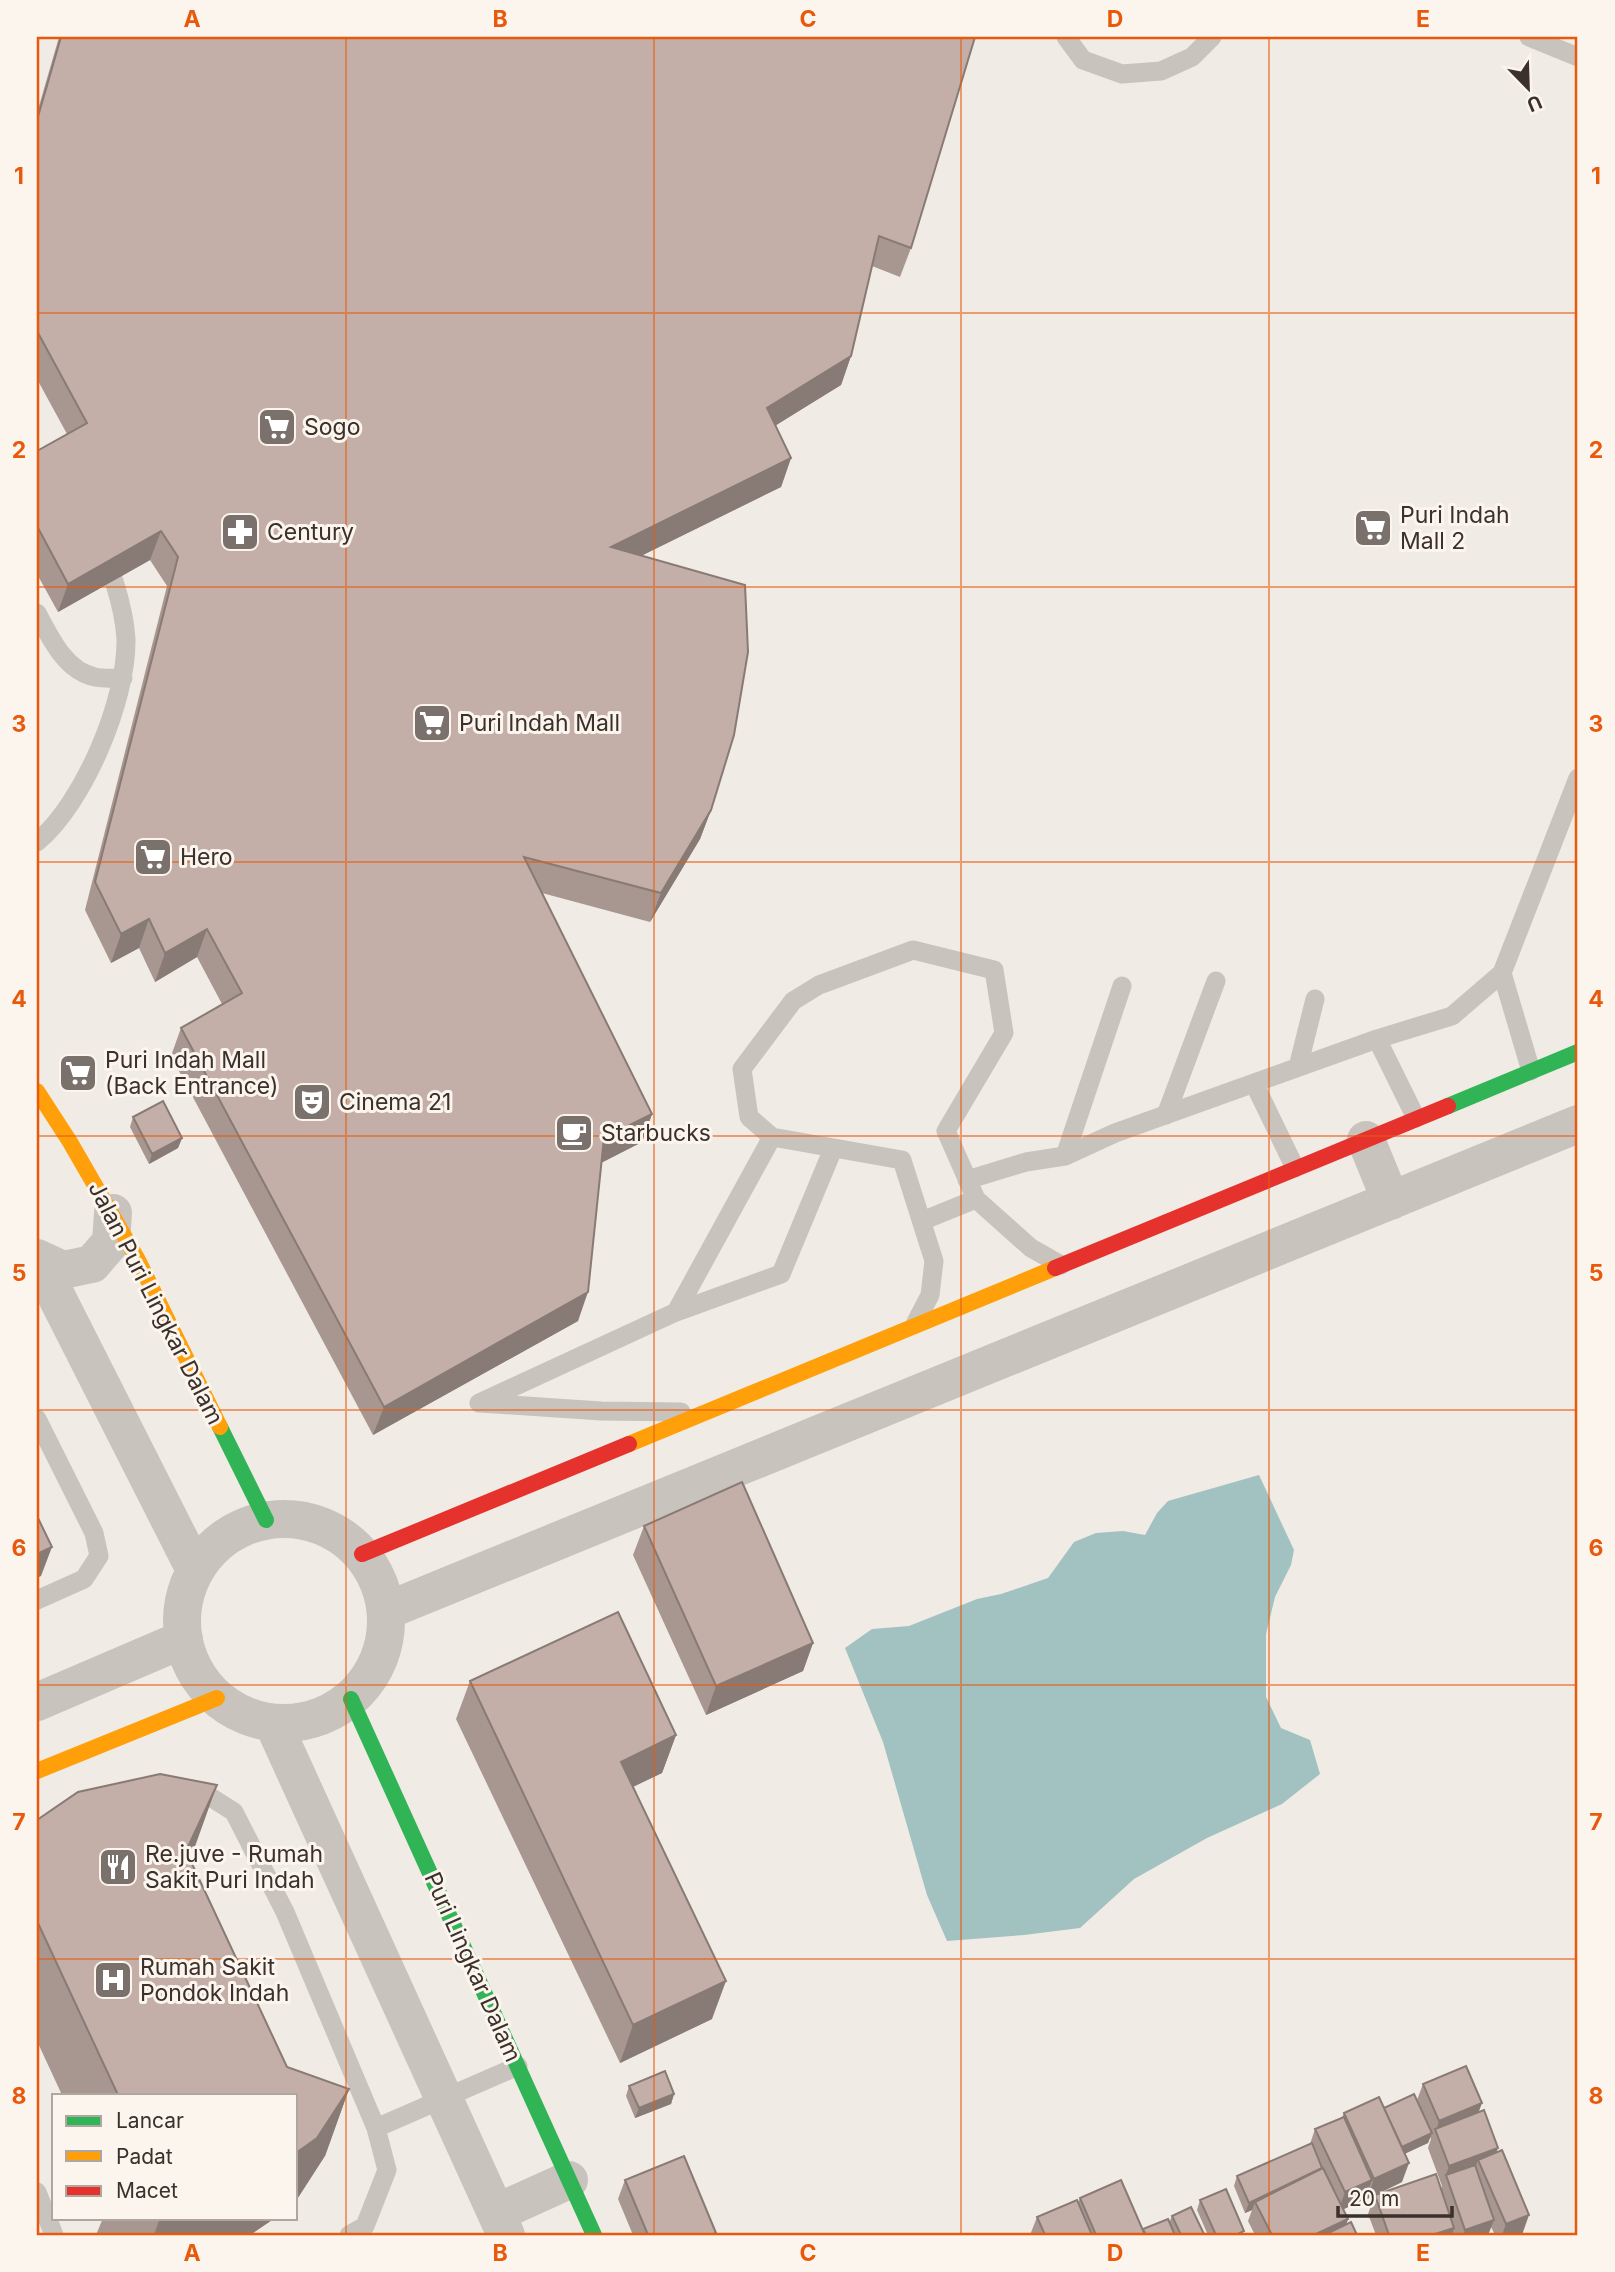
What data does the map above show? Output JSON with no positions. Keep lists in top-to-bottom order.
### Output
{
  "streets": {
    "street": ["Jalan Puri Lingkar Dalam", "Puri Lingkar Dalam"]
  },
  "crossings": [
    ["Jalan Puri Lingkar Dalam", "Puri Lingkar Dalam"]
  ],
  "places": {
    "supermarket": [
      "Sogo",
      "Puri Indah Mall 2",
      "Puri Indah Mall",
      "Hero",
      "Puri Indah Mall (Back Entrance)"
    ],
    "pharmacy": ["Century"],
    "theatre": ["Cinema 21"],
    "cafe": ["Starbucks"],
    "restaurant": ["Re.juve - Rumah Sakit Puri Indah"],
    "hospital": ["Rumah Sakit Pondok Indah"]
  },
  "legend": ["Lancar", "Padat", "Macet"],
  "scale_bar": "20 m",
  "north": "bottom right",
  "grid": {
    "columns": [
      "A",
      "B",
      "C",
      "D",
      "E"
    ],
    "rows": [
      "1",
      "2",
      "3",
      "4",
      "5",
      "6",
      "7",
      "8"
    ]
  }
}
